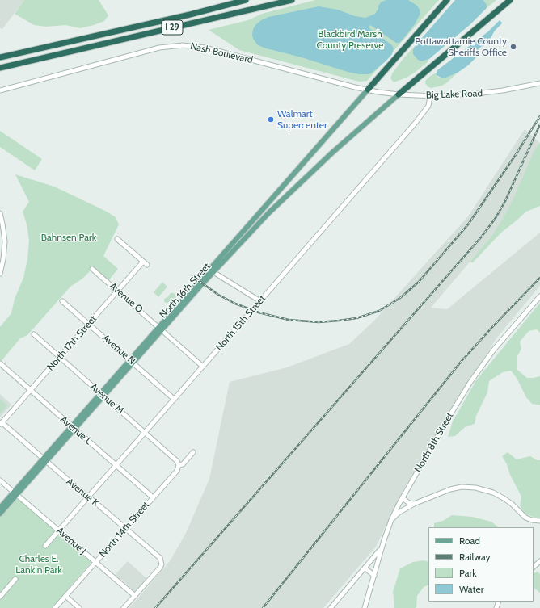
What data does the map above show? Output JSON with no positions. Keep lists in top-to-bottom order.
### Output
{
  "streets": {
    "highway": ["I 29"],
    "main road": ["North 16th Street"],
    "street": [
      "Nash Boulevard",
      "Big Lake Road",
      "Avenue O",
      "North 15th Street",
      "North 17th Street",
      "Avenue N",
      "Avenue M",
      "Avenue L",
      "North 8th Street",
      "Avenue K",
      "North 14th Street",
      "Avenue J"
    ]
  },
  "crossings": [
    ["Nash Boulevard", "Big Lake Road"],
    ["Nash Boulevard", "North 16th Street"],
    ["Big Lake Road", "North 16th Street"],
    ["Big Lake Road", "North 15th Street"],
    ["North 16th Street", "Avenue O"],
    ["North 16th Street", "Avenue N"],
    ["North 16th Street", "Avenue M"],
    ["North 16th Street", "Avenue L"],
    ["North 16th Street", "Avenue K"],
    ["North 16th Street", "Avenue J"],
    ["Avenue O", "North 15th Street"],
    ["Avenue O", "North 17th Street"],
    ["North 15th Street", "Avenue N"],
    ["North 15th Street", "Avenue M"],
    ["North 15th Street", "Avenue L"],
    ["North 15th Street", "Avenue K"],
    ["North 15th Street", "Avenue J"],
    ["North 17th Street", "Avenue N"],
    ["North 17th Street", "Avenue M"],
    ["North 17th Street", "Avenue L"],
    ["North 17th Street", "Avenue K"],
    ["Avenue M", "North 14th Street"],
    ["Avenue L", "North 14th Street"],
    ["Avenue K", "North 14th Street"],
    ["Avenue K", "Avenue J"],
    ["North 14th Street", "Avenue J"]
  ],
  "parks": ["Blackbird Marsh County Preserve", "Bahnsen Park", "Charles E. Lankin Park"],
  "places": ["Pottawattamie County Sheriffs Office", "Walmart Supercenter"],
  "legend": [
    "Road",
    "Railway",
    "Park",
    "Water"
  ]
}
